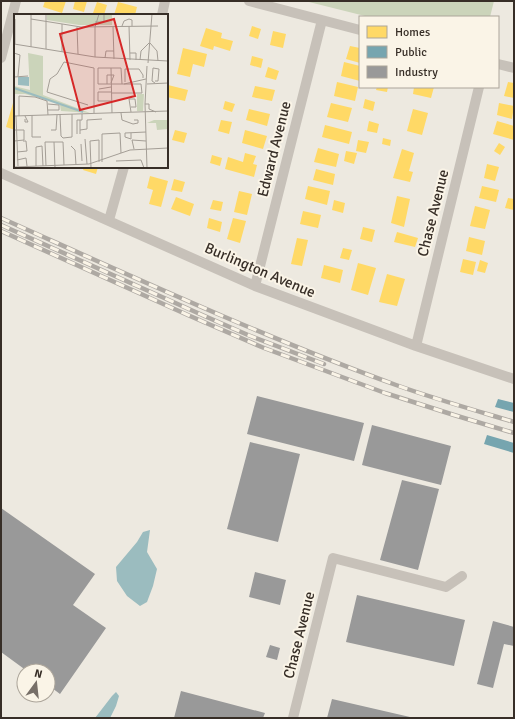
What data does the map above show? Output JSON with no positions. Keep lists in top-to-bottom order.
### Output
{
  "streets": {
    "street": ["Edward Avenue", "Chase Avenue", "Burlington Avenue"]
  },
  "crossings": [
    ["Edward Avenue", "Burlington Avenue"],
    ["Chase Avenue", "Burlington Avenue"]
  ],
  "legend": ["Homes", "Public", "Industry"],
  "north": "top"
}
